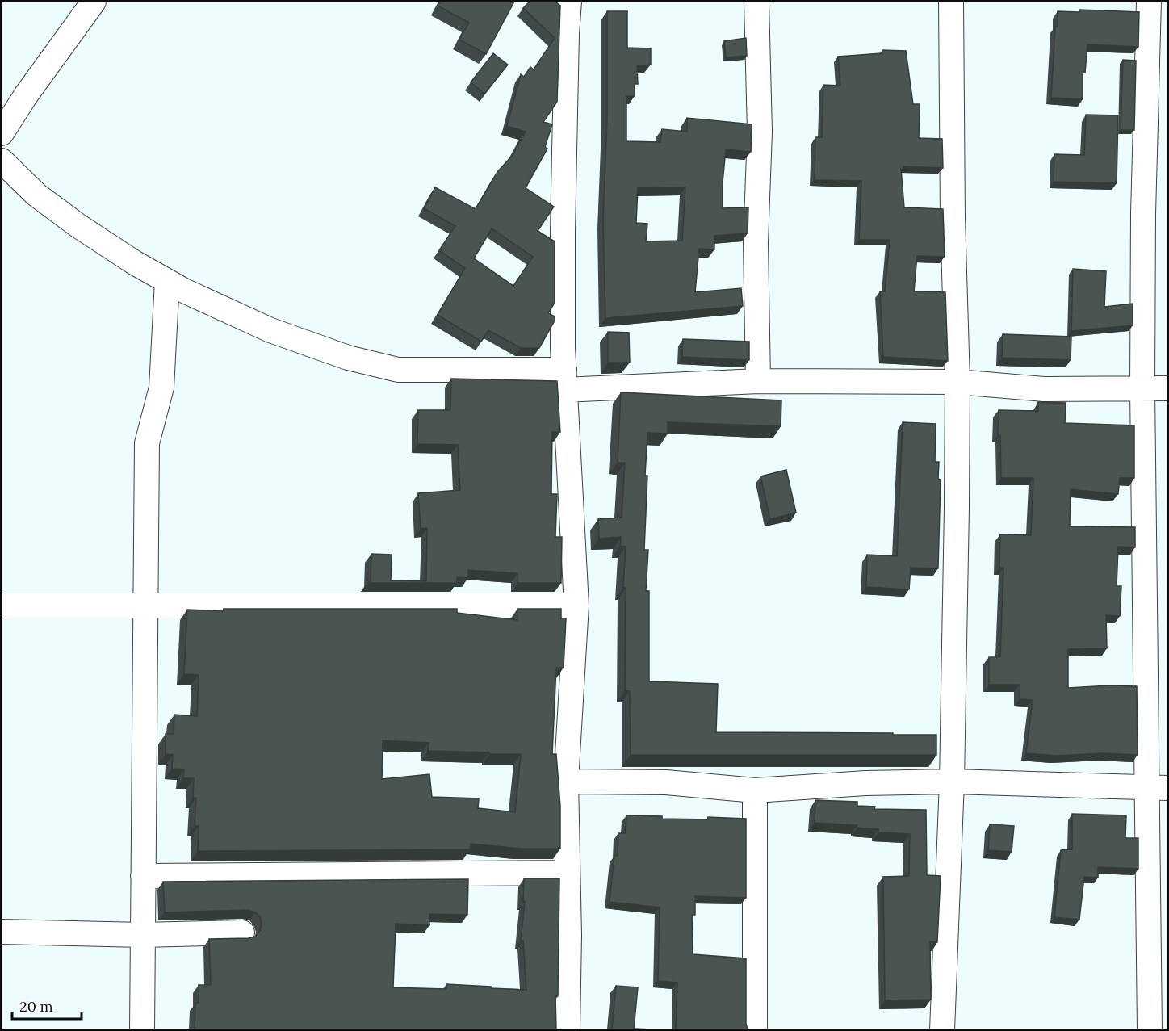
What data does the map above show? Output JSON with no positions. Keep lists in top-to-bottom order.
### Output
{
  "scale_bar": "20 m"
}
